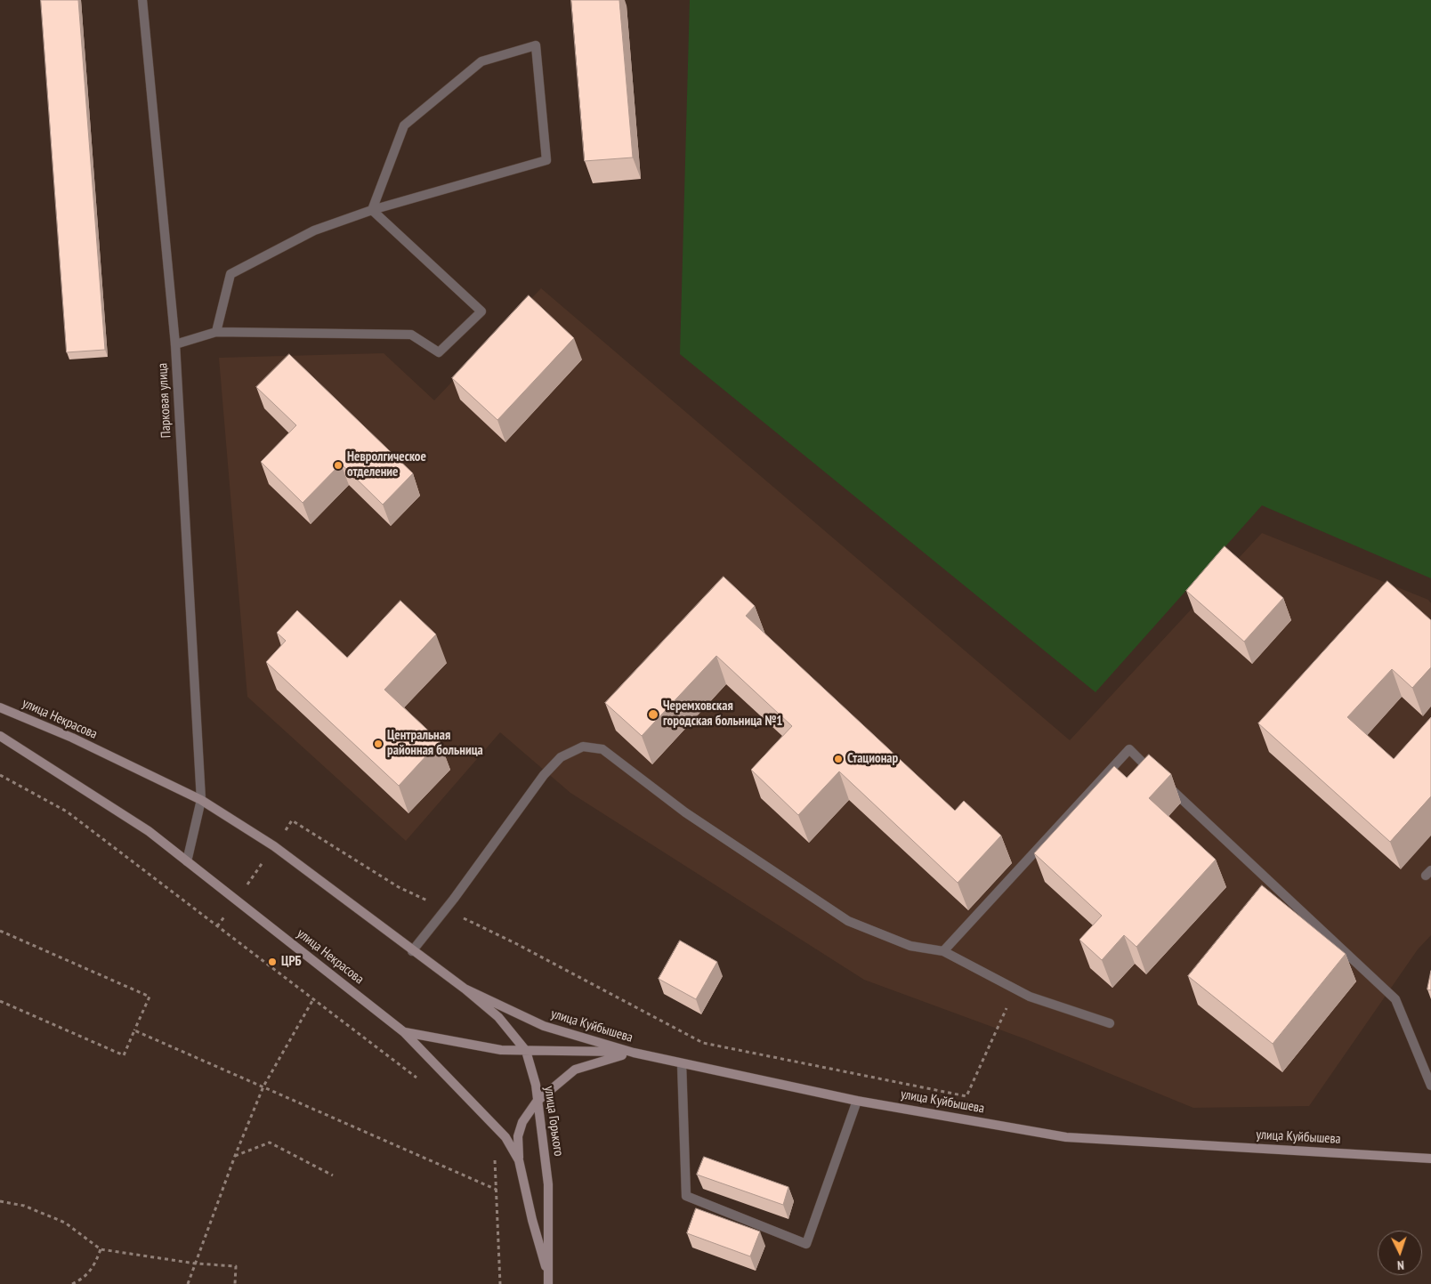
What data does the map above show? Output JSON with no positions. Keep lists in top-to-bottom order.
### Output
{
  "streets": {
    "street": [
      "Парковая улица",
      "улица Некрасова",
      "улица Куйбышева",
      "улица Горького"
    ]
  },
  "crossings": [
    ["Парковая улица", "улица Некрасова"],
    ["улица Некрасова", "улица Куйбышева"],
    ["улица Некрасова", "улица Горького"],
    ["улица Куйбышева", "улица Горького"]
  ],
  "places": [
    "Невролгическое отделение",
    "Черемховская городская больница №1",
    "Центральная районная больница",
    "Стационар",
    "ЦРБ"
  ],
  "north": "bottom"
}
